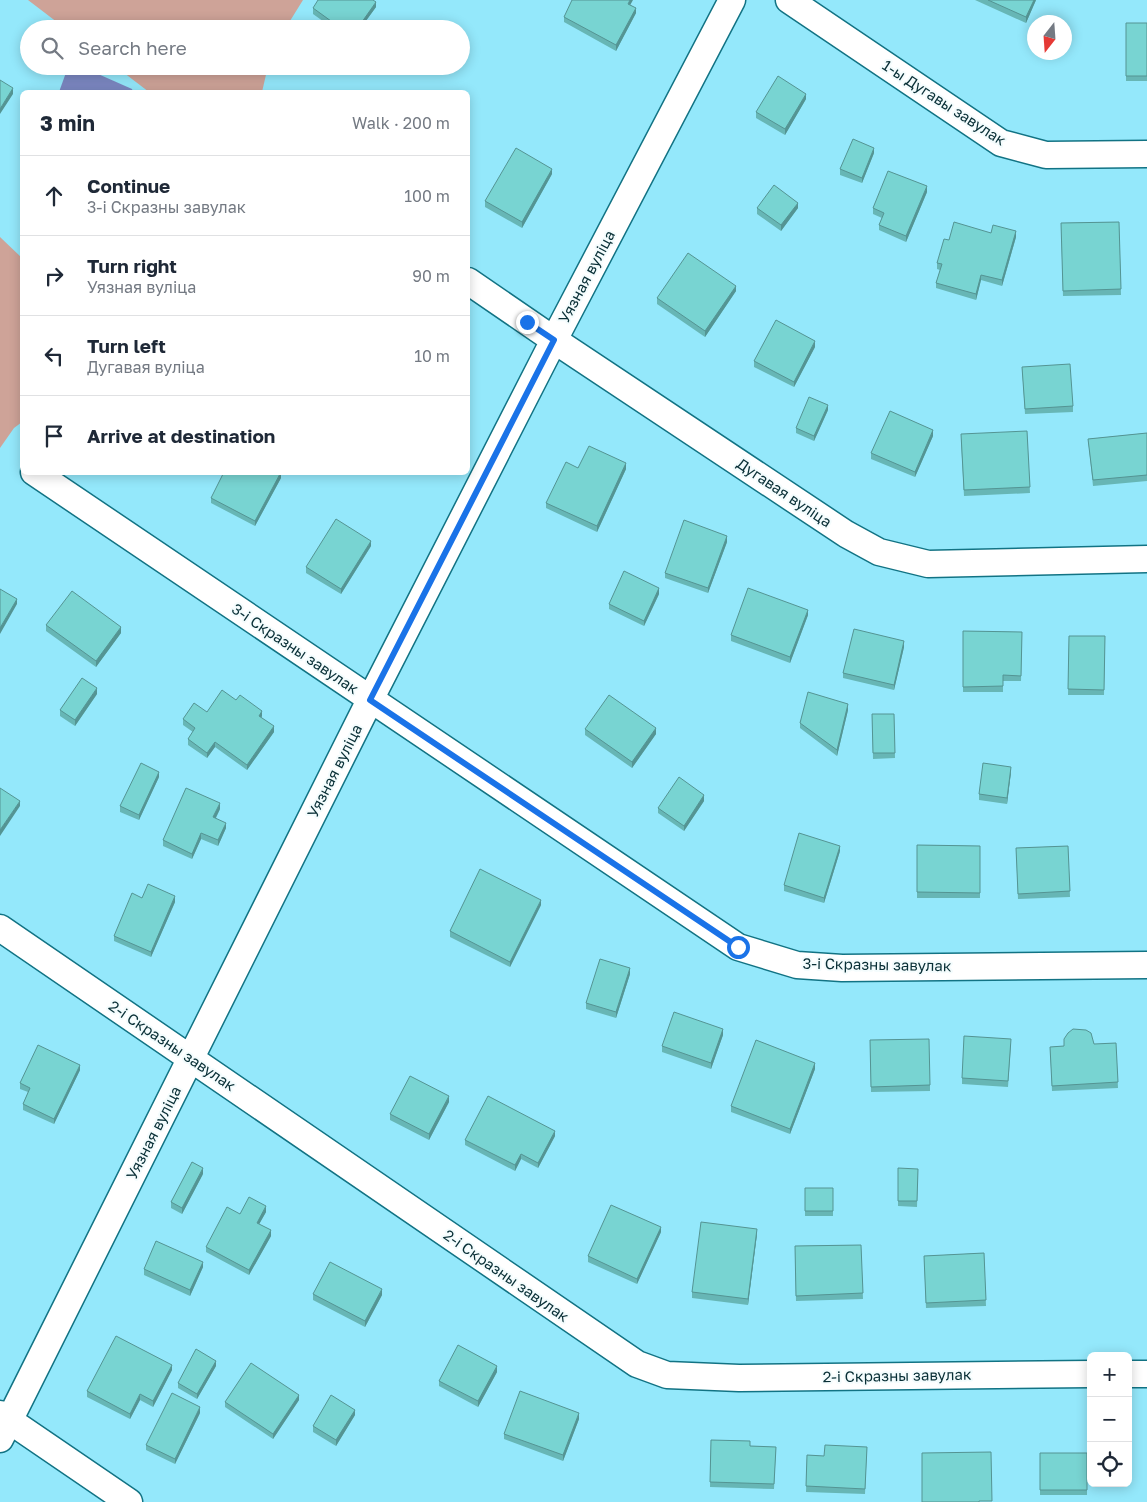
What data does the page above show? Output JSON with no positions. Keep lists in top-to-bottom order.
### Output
{
  "streets": {
    "street": [
      "1-ы Дугавы завулак",
      "Уязная вуліца",
      "Дугавая вуліца",
      "3-і Скразны завулак",
      "2-і Скразны завулак"
    ]
  },
  "crossings": [
    ["Уязная вуліца", "Дугавая вуліца"],
    ["Уязная вуліца", "3-і Скразны завулак"],
    ["Уязная вуліца", "2-і Скразны завулак"]
  ],
  "north": "bottom",
  "page": {
    "search": "Search here",
    "heading": ["3 min", "Walk · 200 m"],
    "list": [
      ["Continue", "3-і Скразны завулак", "100 m"],
      ["Turn right", "Уязная вуліца", "90 m"],
      ["Turn left", "Дугавая вуліца", "10 m"],
      "Arrive at destination"
    ],
    "map_buttons": ["+", "−"]
  }
}
